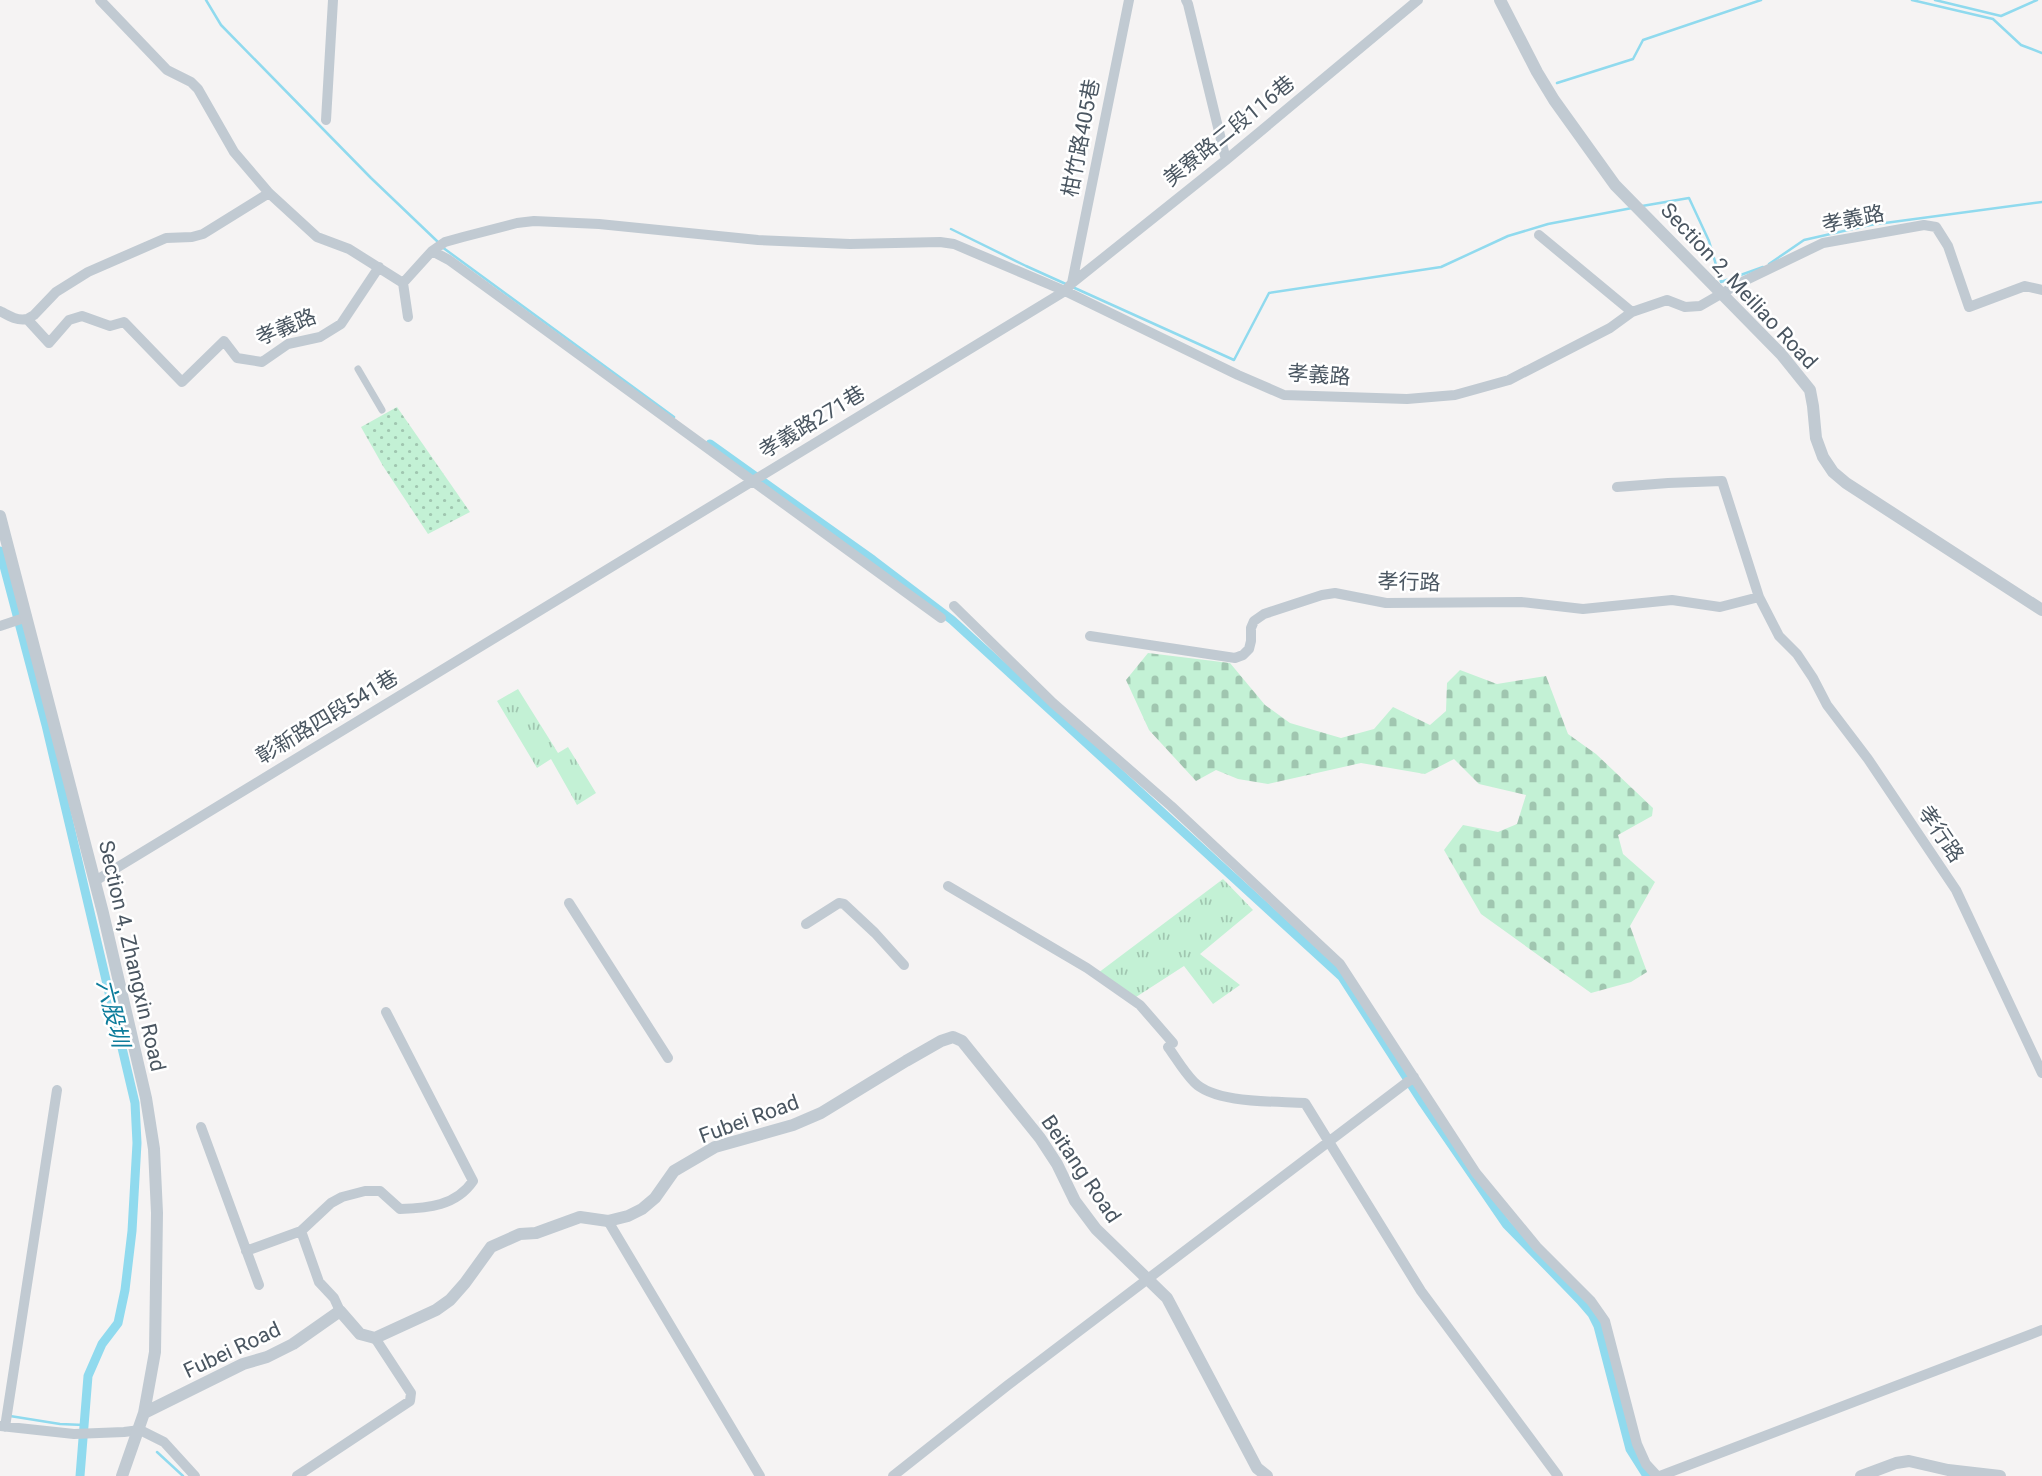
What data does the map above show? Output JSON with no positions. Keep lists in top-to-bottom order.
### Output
{
  "streets": {
    "street": [
      "美寮路二段116巷",
      "柑竹路405巷",
      "孝義路",
      "Section 2, Meiliao Road",
      "孝義路271巷",
      "孝行路",
      "彰新路四段541巷",
      "Section 4, Zhangxin Road",
      "Fubei Road",
      "Beitang Road"
    ]
  },
  "crossings": [
    ["美寮路二段116巷", "柑竹路405巷"],
    ["美寮路二段116巷", "孝義路"],
    ["美寮路二段116巷", "孝義路271巷"],
    ["柑竹路405巷", "孝義路"],
    ["柑竹路405巷", "孝義路271巷"],
    ["孝義路", "Section 2, Meiliao Road"],
    ["孝義路", "孝義路271巷"],
    ["孝義路271巷", "彰新路四段541巷"],
    ["彰新路四段541巷", "Section 4, Zhangxin Road"],
    ["Section 4, Zhangxin Road", "Fubei Road"],
    ["Fubei Road", "Beitang Road"]
  ],
  "water": ["六股圳"]
}
